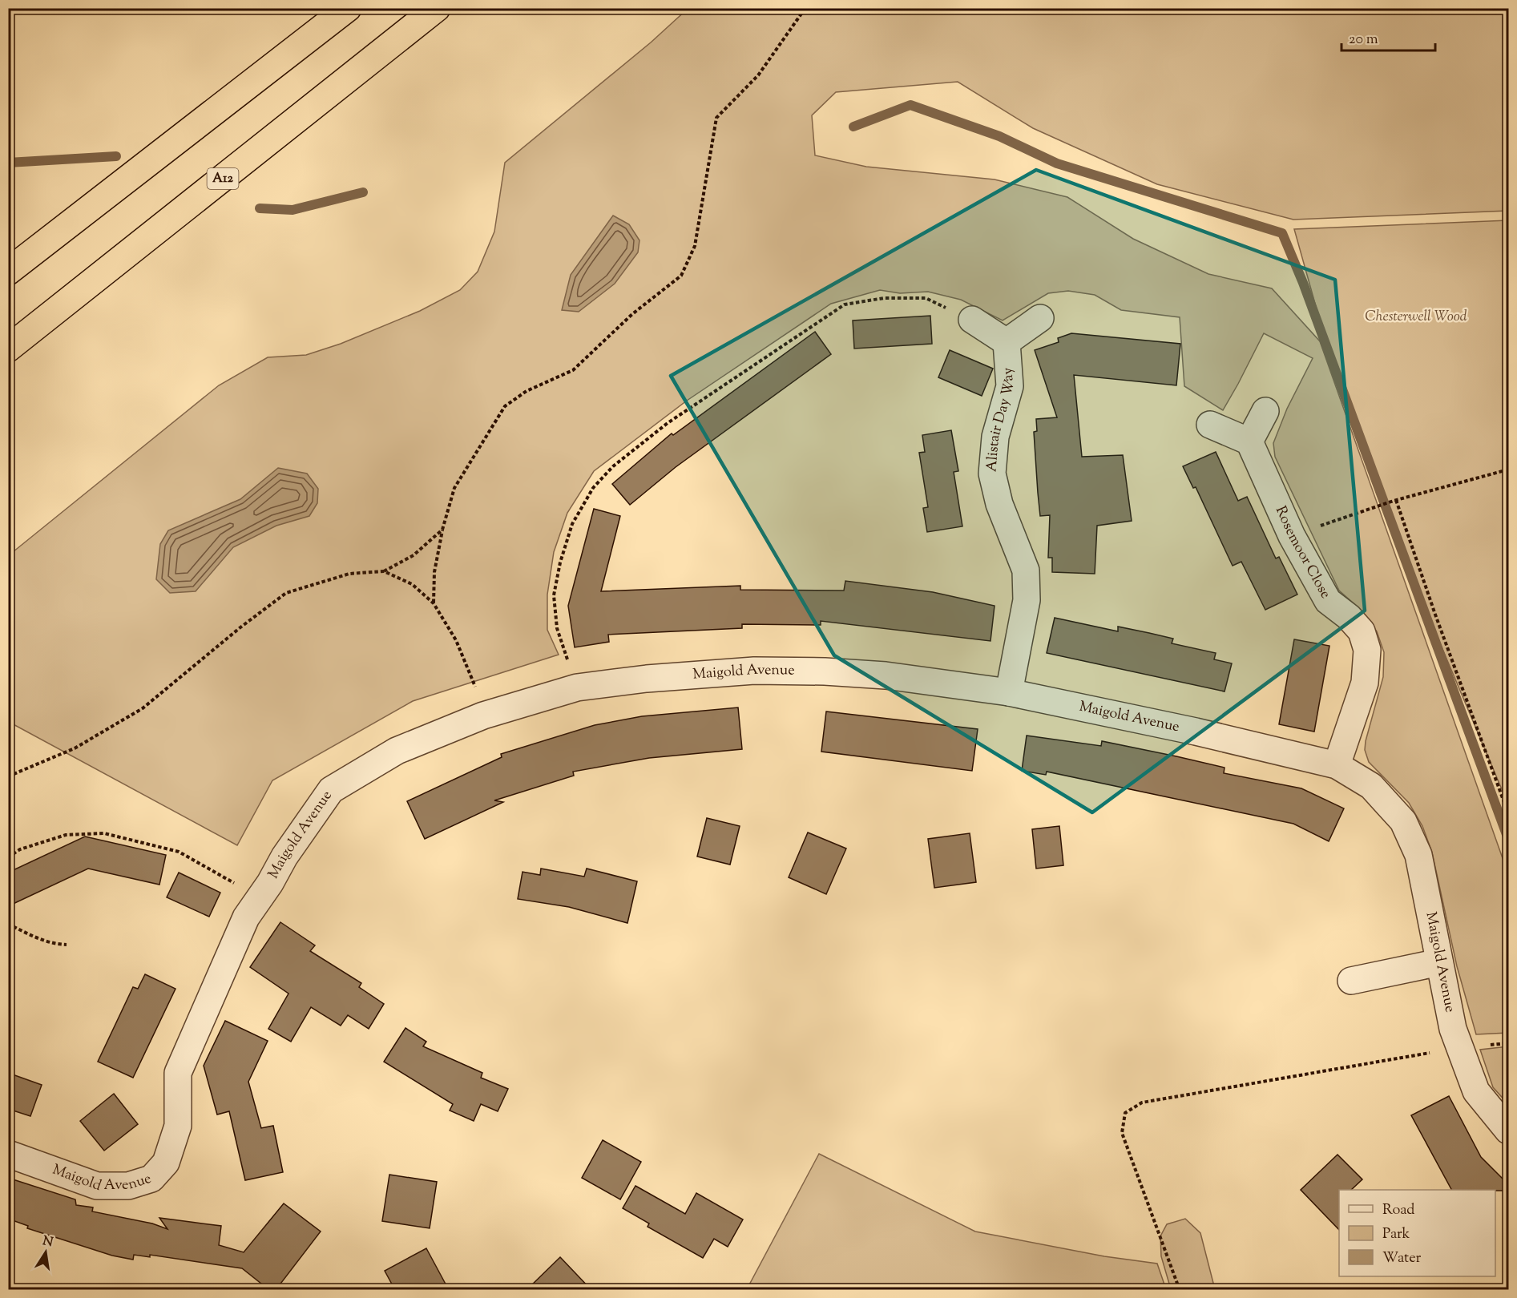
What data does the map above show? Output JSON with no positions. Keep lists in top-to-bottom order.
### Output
{
  "streets": {
    "highway": ["A12"],
    "street": ["Alistair Day Way", "Rosemoor Close", "Maigold Avenue"]
  },
  "crossings": [
    ["Alistair Day Way", "Maigold Avenue"],
    ["Rosemoor Close", "Maigold Avenue"]
  ],
  "parks": ["Chesterwell Wood"],
  "legend": ["Road", "Park", "Water"],
  "scale_bar": "20 m",
  "north": "top"
}
